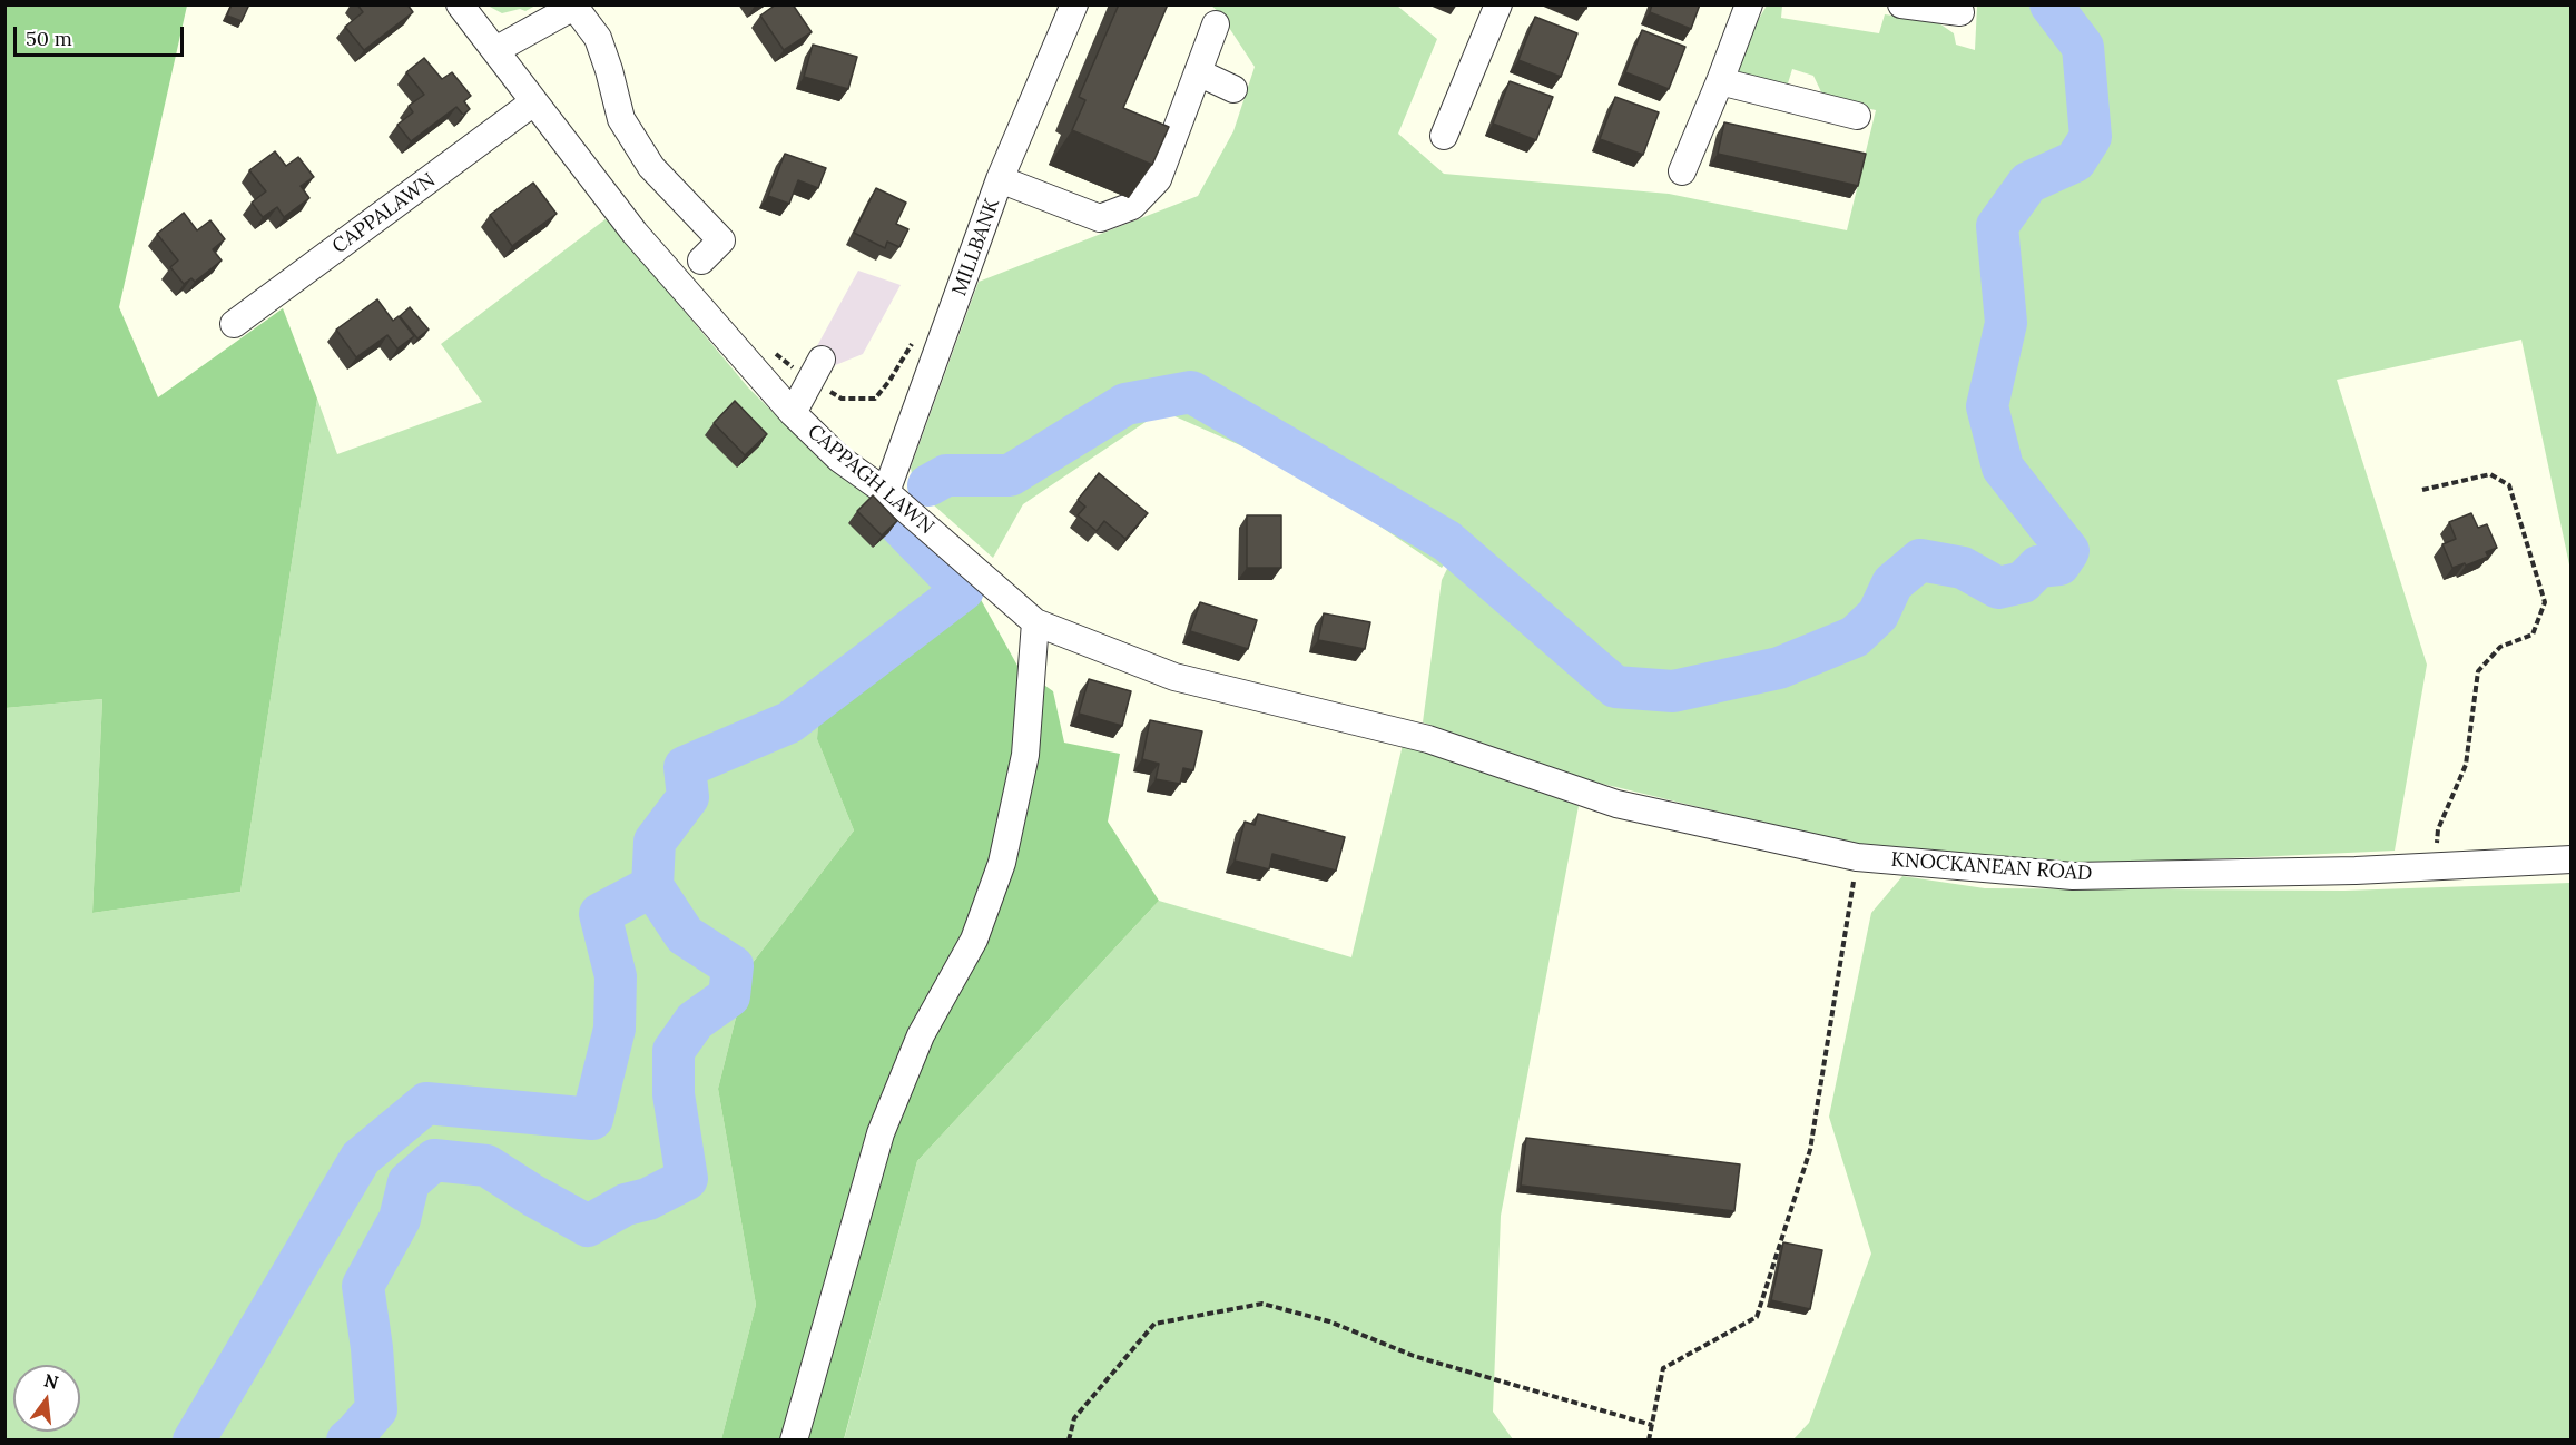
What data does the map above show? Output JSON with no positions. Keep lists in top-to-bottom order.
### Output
{
  "streets": {
    "street": [
      "CAPPALAWN",
      "MILLBANK",
      "CAPPAGH LAWN",
      "KNOCKANEAN ROAD"
    ]
  },
  "crossings": [
    ["CAPPALAWN", "CAPPAGH LAWN"],
    ["MILLBANK", "CAPPAGH LAWN"],
    ["CAPPAGH LAWN", "KNOCKANEAN ROAD"]
  ],
  "scale_bar": "50 m",
  "north": "top"
}
